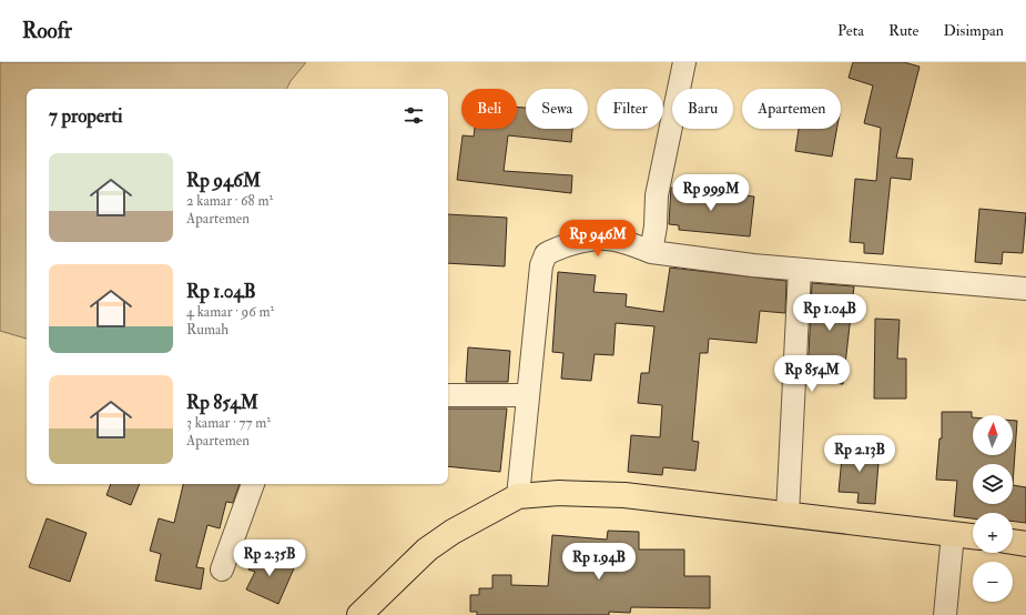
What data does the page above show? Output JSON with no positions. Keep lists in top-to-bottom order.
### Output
{
  "north": "top",
  "page": {
    "header": "Roofr",
    "nav": ["Peta", "Rute", "Disimpan"],
    "chip": [
      "Beli",
      "Sewa",
      "Filter",
      "Baru",
      "Apartemen"
    ],
    "heading": "7 properti",
    "list": [
      {
        "name": "Rp 946M",
        "note": "2 kamar · 68 m² · Apartemen"
      },
      {
        "name": "Rp 1.04B",
        "note": "4 kamar · 96 m² · Rumah"
      },
      {
        "name": "Rp 854M",
        "note": "3 kamar · 77 m² · Apartemen"
      }
    ],
    "price": [
      "Rp 999M",
      "Rp 946M",
      "Rp 1.04B",
      "Rp 854M",
      "Rp 2.13B",
      "Rp 2.35B",
      "Rp 1.94B"
    ],
    "map_buttons": ["+", "−"]
  }
}
